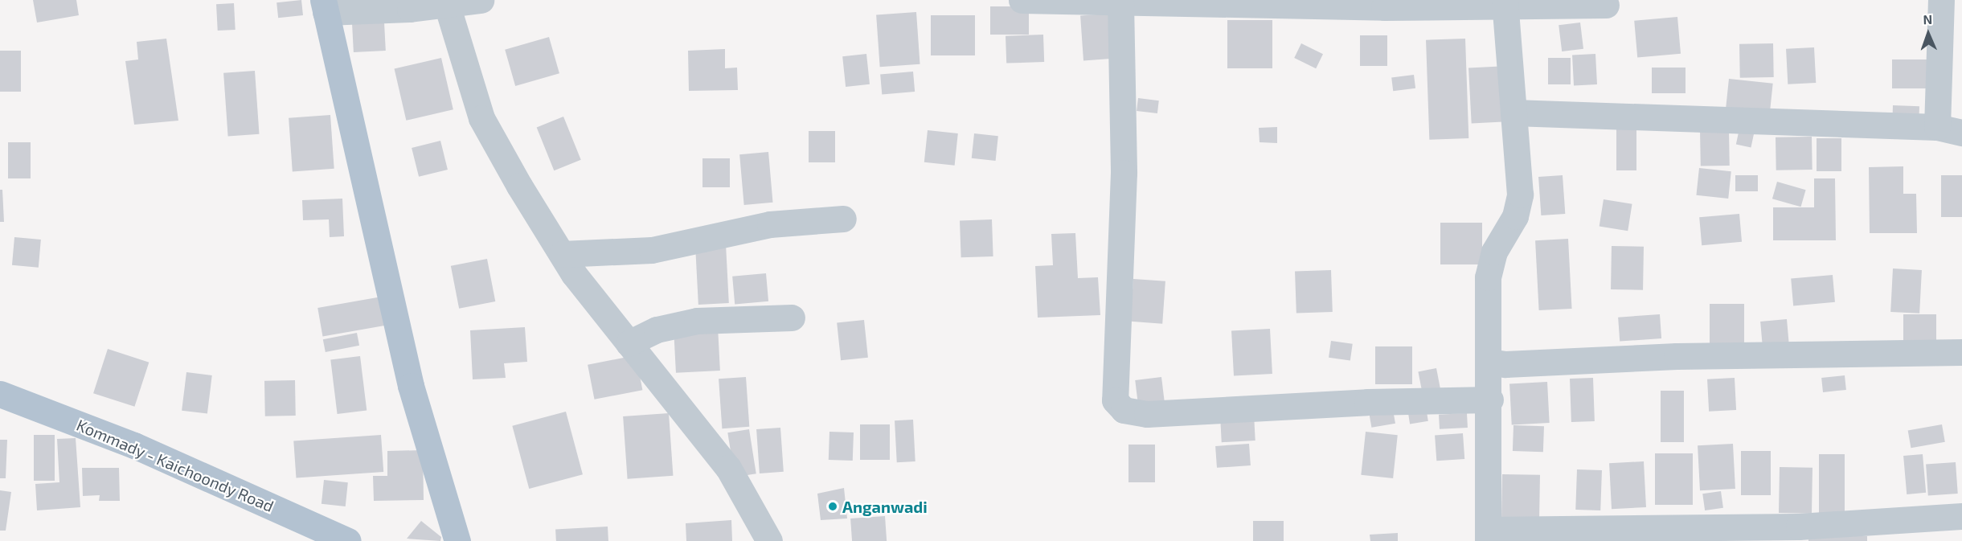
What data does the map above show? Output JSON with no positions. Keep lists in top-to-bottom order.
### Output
{
  "streets": {
    "main road": ["Kommady - Kaichoondy Road"]
  },
  "places": ["Anganwadi"],
  "north": "top"
}
